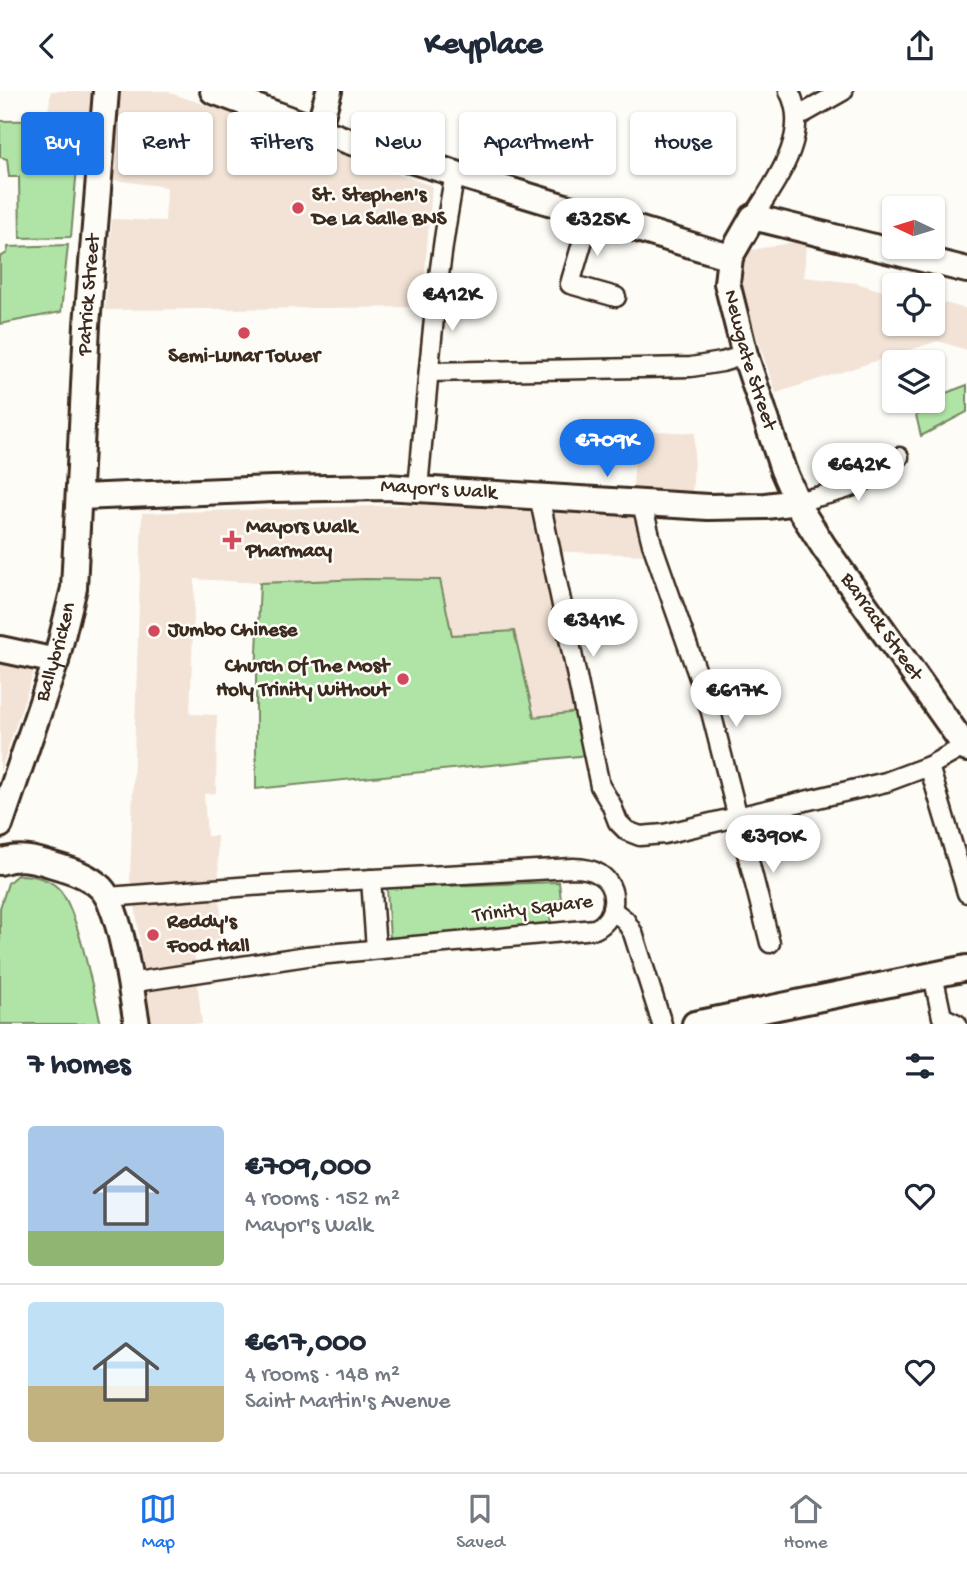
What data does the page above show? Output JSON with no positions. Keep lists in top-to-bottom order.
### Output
{
  "streets": {
    "street": [
      "Patrick Street",
      "Newgate Street",
      "Mayor's Walk",
      "Barrack Street",
      "Ballybricken",
      "Trinity Square"
    ]
  },
  "crossings": [
    ["Patrick Street", "Mayor's Walk"],
    ["Patrick Street", "Ballybricken"],
    ["Newgate Street", "Mayor's Walk"],
    ["Newgate Street", "Barrack Street"],
    ["Mayor's Walk", "Barrack Street"],
    ["Mayor's Walk", "Ballybricken"],
    ["Ballybricken", "Trinity Square"]
  ],
  "places": {
    "other": [
      "St. Stephen's De La Salle BNS",
      "Semi-Lunar Tower",
      "Jumbo Chinese",
      "Church Of The Most Holy Trinity Without",
      "Reddy's Food Hall"
    ],
    "health": ["Mayors Walk Pharmacy"]
  },
  "north": "left",
  "page": {
    "header": "Keyplace",
    "chip": [
      "Buy",
      "Rent",
      "Filters",
      "New",
      "Apartment",
      "House"
    ],
    "price": [
      "€325K",
      "€412K",
      "€709K",
      "€642K",
      "€341K",
      "€617K",
      "€390K"
    ],
    "heading": "7 homes",
    "list": [
      {
        "name": "€709,000",
        "note": "4 rooms · 152 m² · Mayor's Walk"
      },
      {
        "name": "€617,000",
        "note": "4 rooms · 148 m² · Saint Martin's Avenue"
      }
    ],
    "tabs": ["Map", "Saved", "Home"]
  }
}
